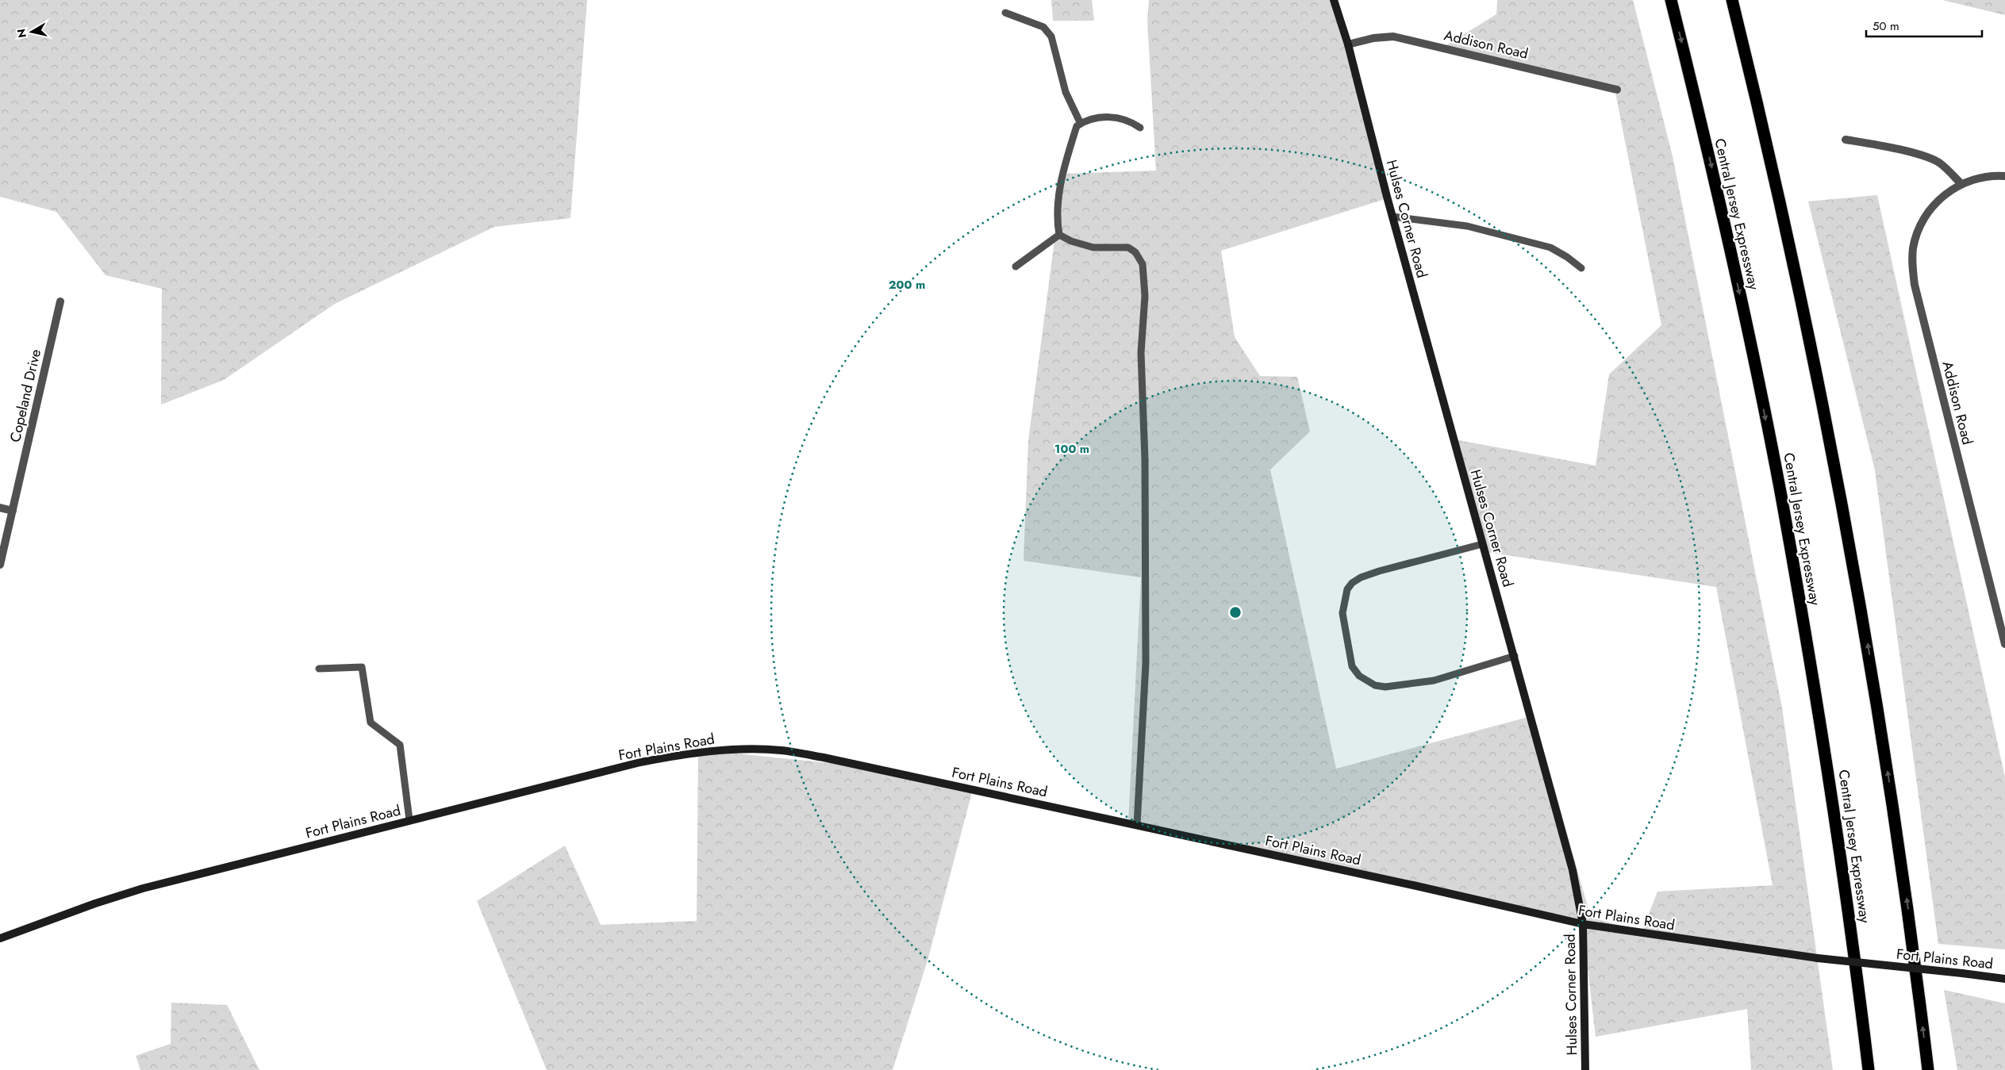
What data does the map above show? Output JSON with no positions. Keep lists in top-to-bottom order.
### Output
{
  "streets": {
    "highway": ["Central Jersey Expressway"],
    "street": [
      "Addison Road",
      "Hulses Corner Road",
      "Copeland Drive",
      "Fort Plains Road"
    ]
  },
  "crossings": [
    ["Addison Road", "Hulses Corner Road"],
    ["Hulses Corner Road", "Fort Plains Road"]
  ],
  "scale_bar": "50 m",
  "north": "left",
  "rings": ["200 m", "100 m"]
}
